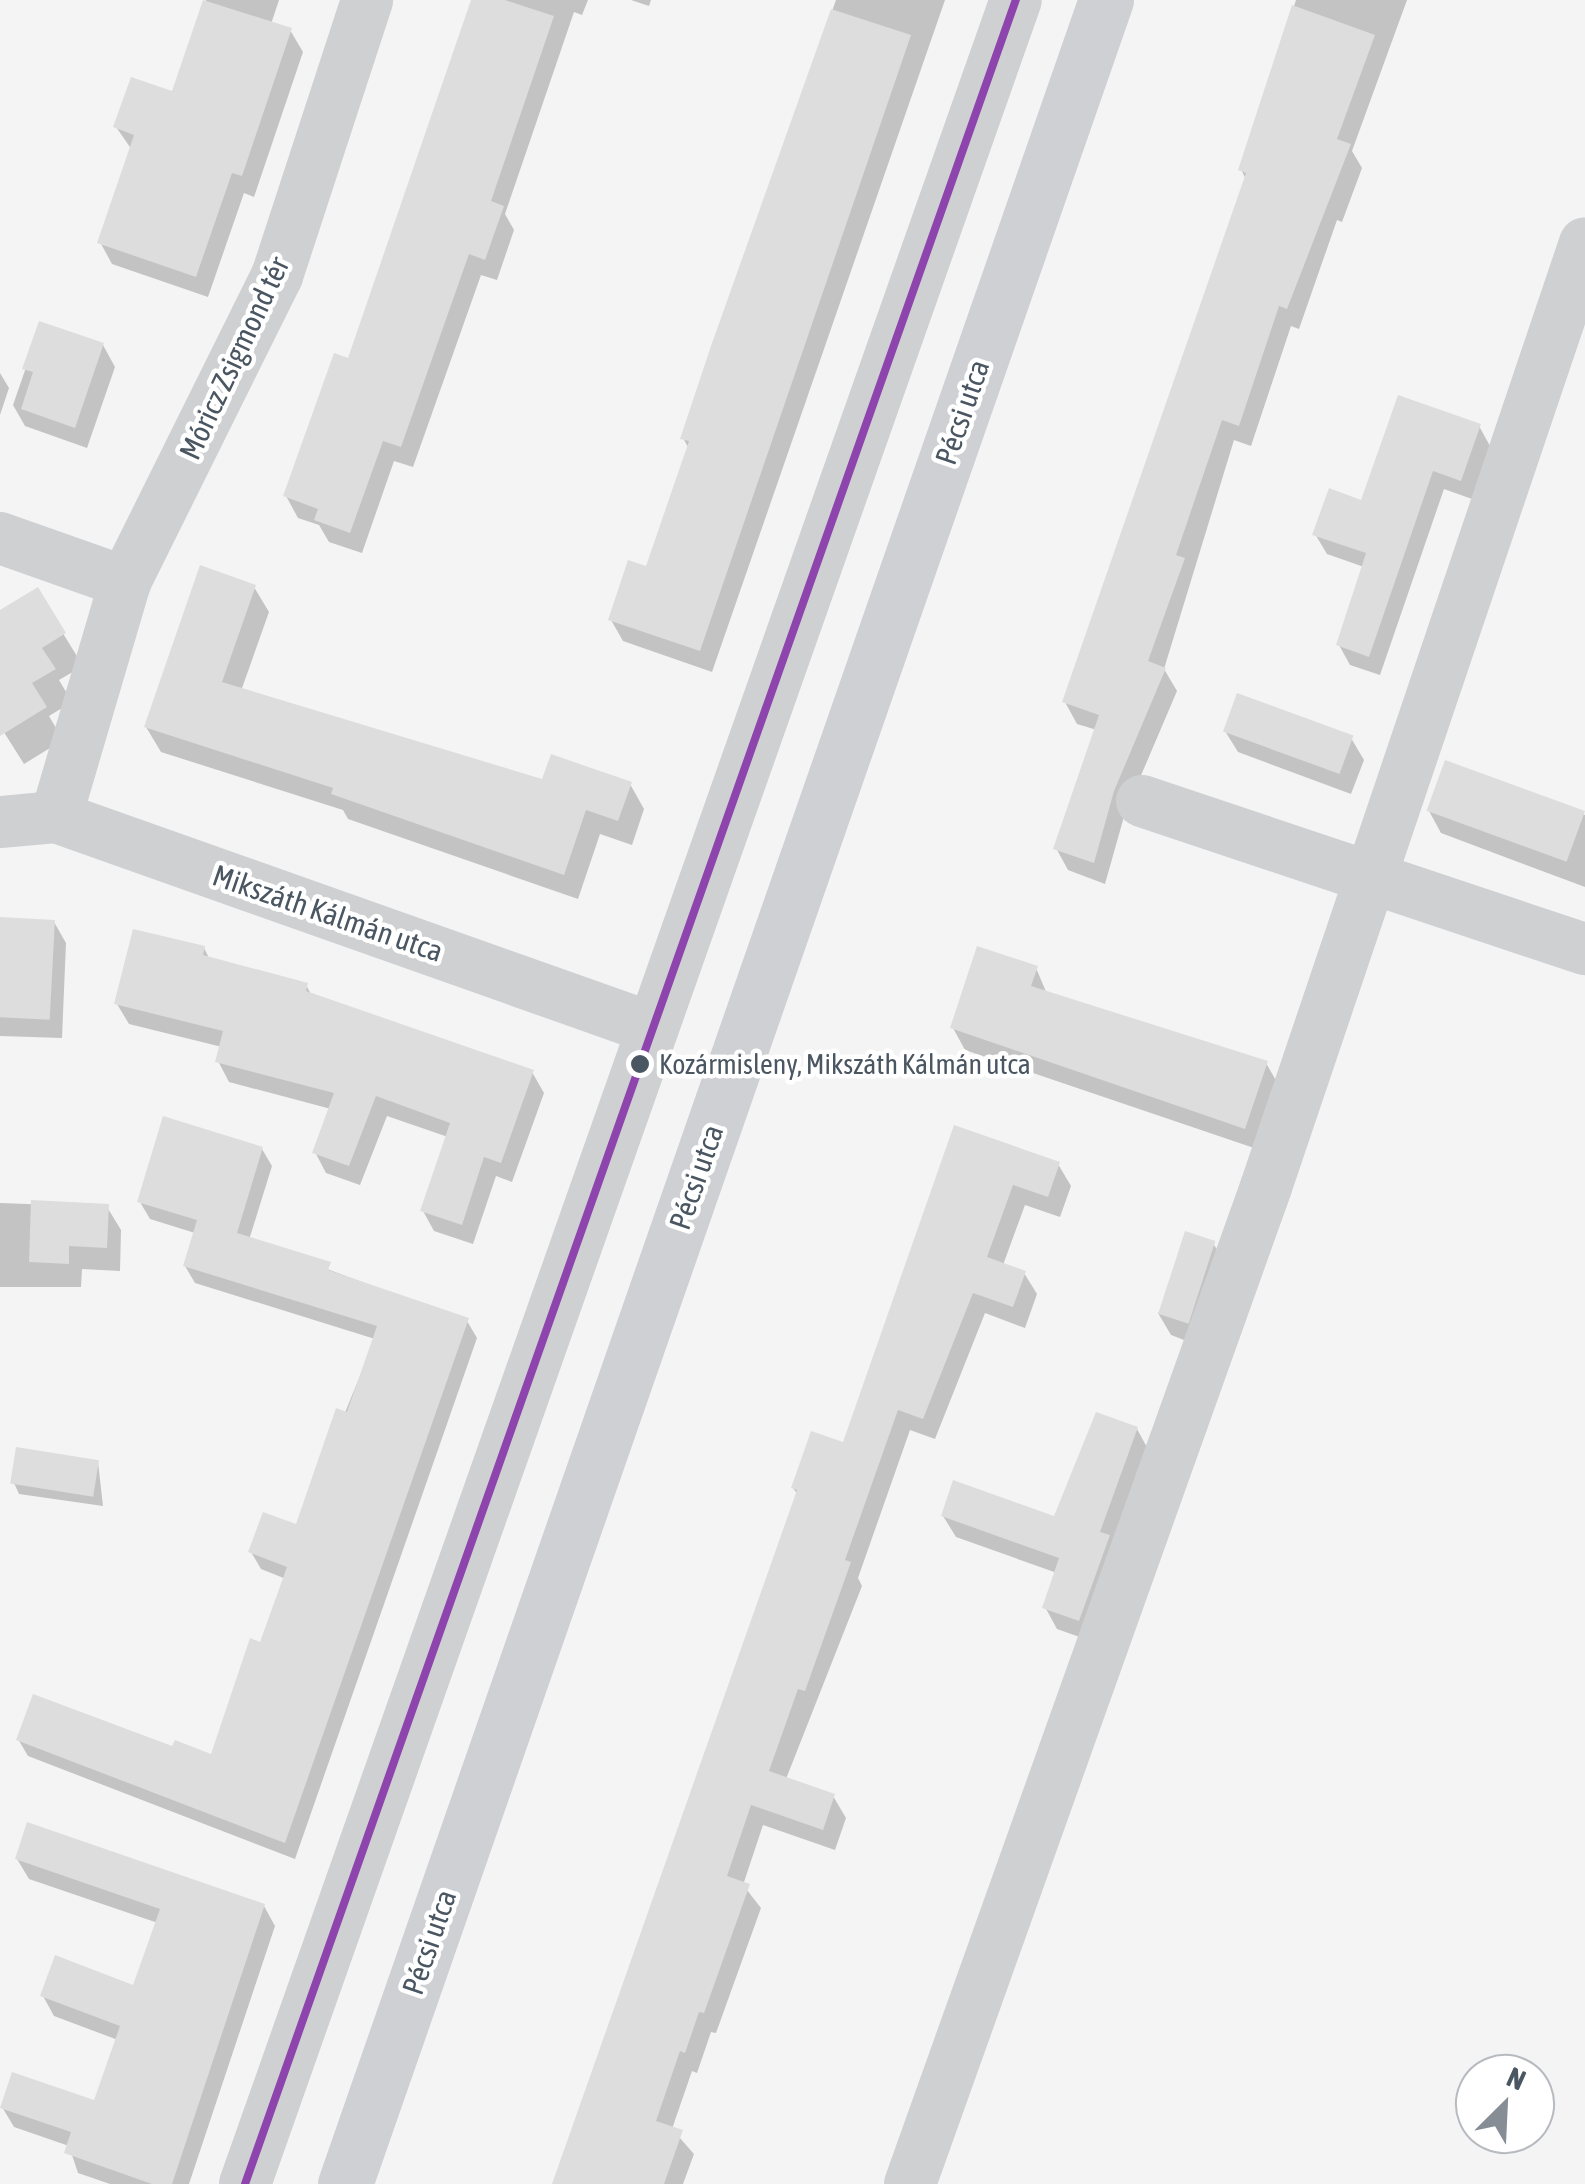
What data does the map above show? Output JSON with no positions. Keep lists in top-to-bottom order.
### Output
{
  "streets": {
    "main road": ["Pécsi utca"],
    "street": ["Móricz Zsigmond tér", "Mikszáth Kálmán utca"]
  },
  "crossings": [
    ["Móricz Zsigmond tér", "Mikszáth Kálmán utca"]
  ],
  "places": ["Kozármisleny, Mikszáth Kálmán utca"],
  "north": "top right"
}
